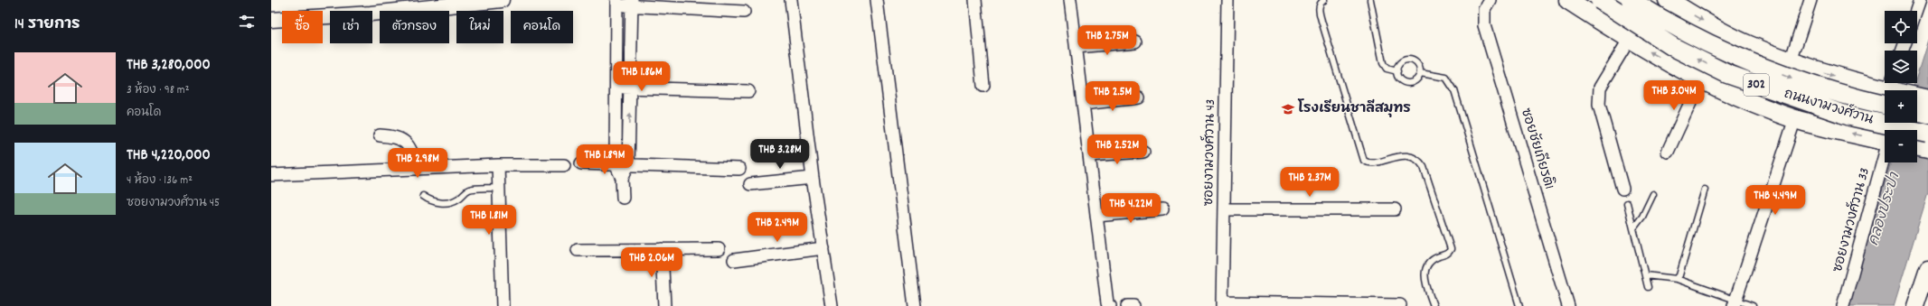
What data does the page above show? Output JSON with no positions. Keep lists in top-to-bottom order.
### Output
{
  "streets": {
    "main road": ["302", "ถนนงามวงศ์วาน"],
    "street": ["ซอยชัยเกียรติ1", "ซอยงามวงศ์วาน 43", "ซอยงามวงศ์วาน 33"]
  },
  "water": ["คลองประปา"],
  "places": {
    "school or university": ["โรงเรียนชาลีสมุทร"]
  },
  "page": {
    "heading": "14 รายการ",
    "map_buttons": ["+", "−"],
    "chip": [
      "ซื้อ",
      "เช่า",
      "ตัวกรอง",
      "ใหม่",
      "คอนโด"
    ],
    "price": [
      "THB 2.75M",
      "THB 1.86M",
      "THB 3.04M",
      "THB 2.5M",
      "THB 2.52M",
      "THB 3.28M",
      "THB 1.89M",
      "THB 2.98M",
      "THB 2.37M",
      "THB 4.49M",
      "THB 4.22M",
      "THB 1.81M",
      "THB 2.49M",
      "THB 2.06M"
    ],
    "list": [
      {
        "name": "THB 3,280,000",
        "note": "3 ห้อง · 98 m² · คอนโด"
      },
      {
        "name": "THB 4,220,000",
        "note": "4 ห้อง · 136 m² · ซอยงามวงศ์วาน 45"
      }
    ]
  }
}
